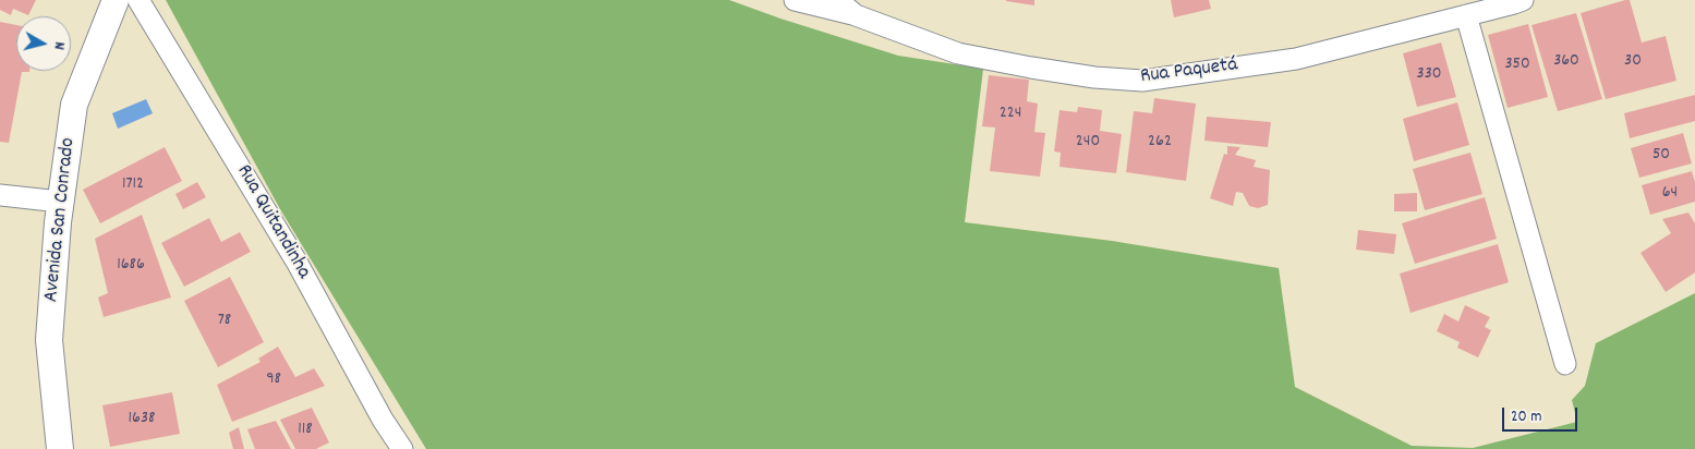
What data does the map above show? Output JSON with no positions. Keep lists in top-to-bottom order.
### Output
{
  "streets": {
    "street": ["Rua Paquetá", "Avenida San Conrado", "Rua Quitandinha"]
  },
  "house_numbers": [
    "360",
    "30",
    "350",
    "330",
    "224",
    "240",
    "262",
    "50",
    "1712",
    "64",
    "1686",
    "78",
    "98",
    "1638",
    "118"
  ],
  "scale_bar": "20 m",
  "north": "right"
}
